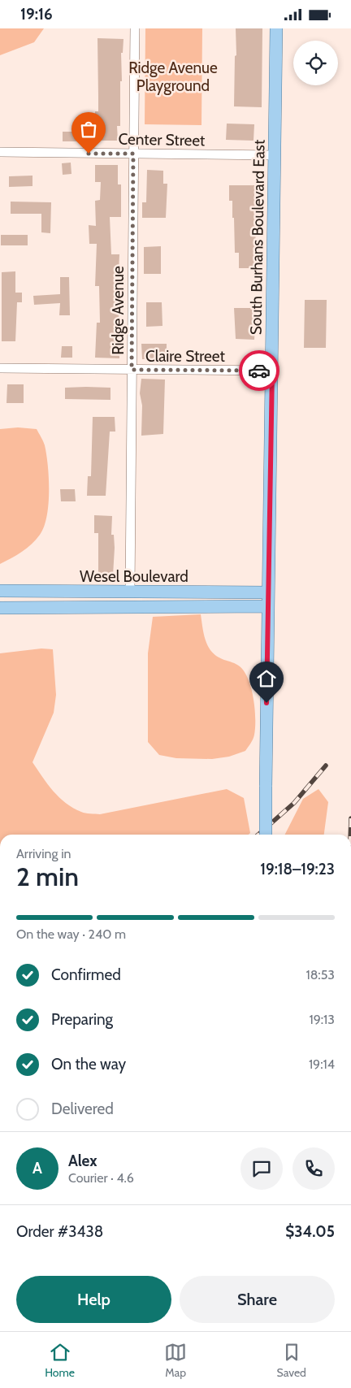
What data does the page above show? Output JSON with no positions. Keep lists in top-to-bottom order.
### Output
{
  "streets": {
    "main road": ["South Burhans Boulevard East", "Wesel Boulevard"],
    "street": ["Center Street", "Ridge Avenue", "Claire Street"]
  },
  "crossings": [
    ["Center Street", "South Burhans Boulevard East"],
    ["Center Street", "Ridge Avenue"],
    ["South Burhans Boulevard East", "Claire Street"],
    ["South Burhans Boulevard East", "Wesel Boulevard"],
    ["Ridge Avenue", "Claire Street"],
    ["Ridge Avenue", "Wesel Boulevard"]
  ],
  "parks": ["Ridge Avenue Playground"],
  "page": {
    "status": "19:16",
    "heading": ["2 min", "Arriving in", "19:18–19:23"],
    "panel": [
      "Alex",
      "Courier · 4.6",
      "Order #3438",
      "$34.05"
    ],
    "bar": "On the way · 240 m",
    "list": [
      ["Confirmed", "18:53"],
      ["Preparing", "19:13"],
      ["On the way", "19:14"],
      "Delivered"
    ],
    "round": "A",
    "buttons": ["Help", "Share"],
    "tabs": ["Home", "Map", "Saved"]
  }
}
